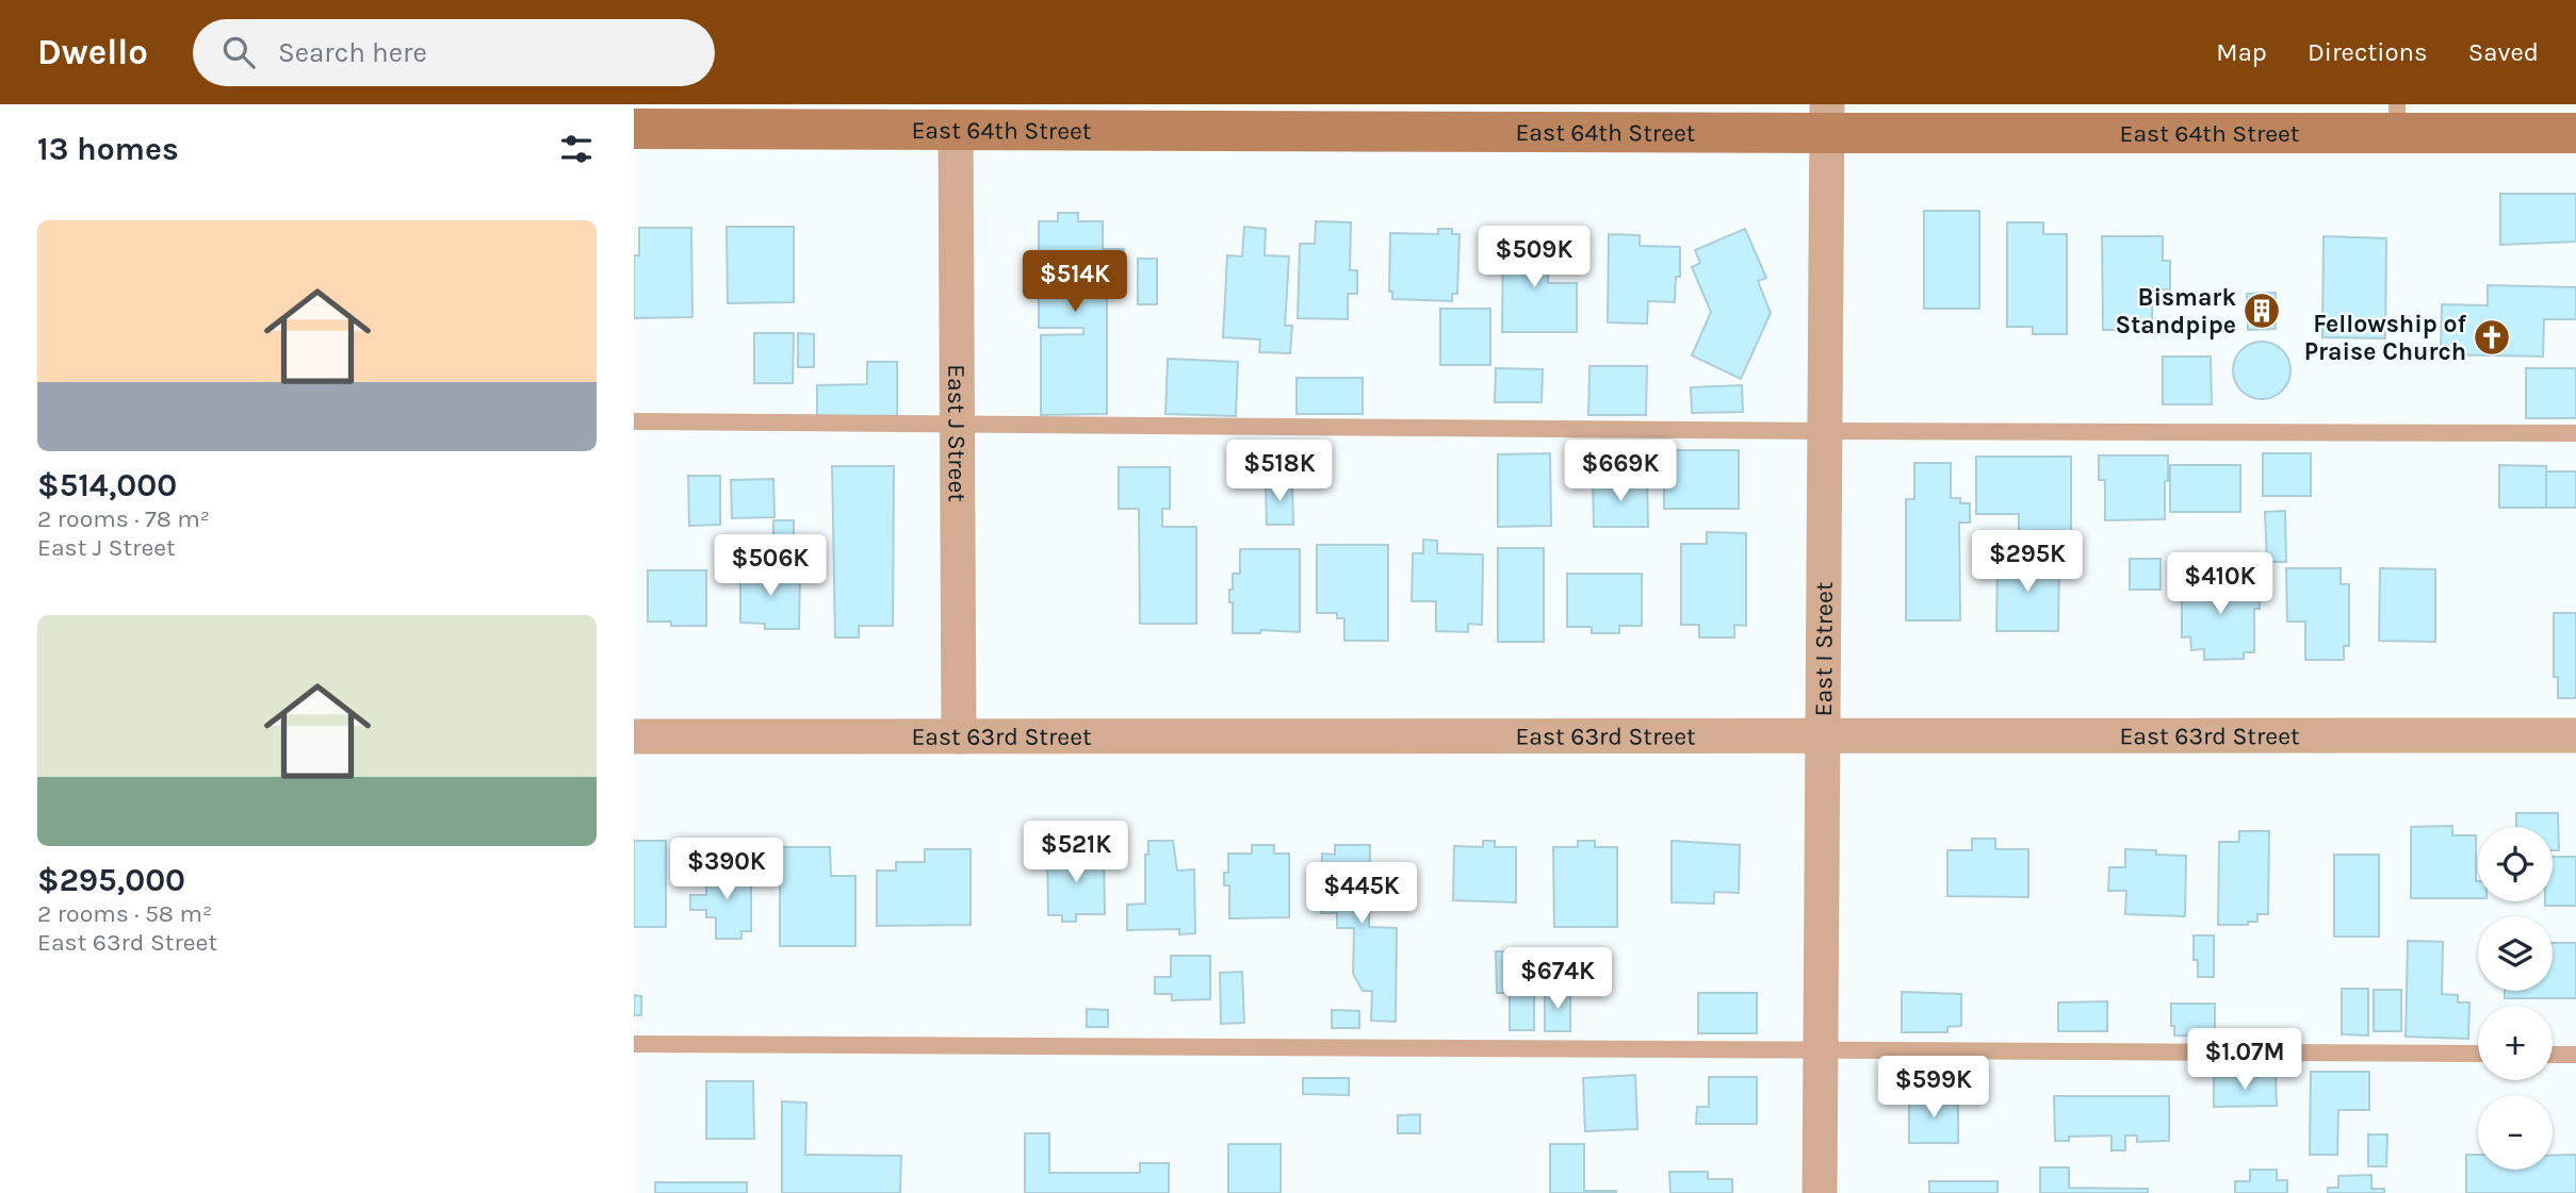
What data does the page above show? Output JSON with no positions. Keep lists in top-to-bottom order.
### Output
{
  "streets": {
    "street": [
      "East 64th Street",
      "East J Street",
      "East I Street",
      "East 63rd Street"
    ]
  },
  "crossings": [
    ["East 64th Street", "East J Street"],
    ["East 64th Street", "East I Street"],
    ["East J Street", "East 63rd Street"],
    ["East I Street", "East 63rd Street"]
  ],
  "places": {
    "building": ["Bismark Standpipe"],
    "church": ["Fellowship of Praise Church"]
  },
  "page": {
    "header": "Dwello",
    "search": "Search here",
    "nav": ["Map", "Directions", "Saved"],
    "heading": "13 homes",
    "list": [
      {
        "name": "$514,000",
        "note": "2 rooms · 78 m² · East J Street"
      },
      {
        "name": "$295,000",
        "note": "2 rooms · 58 m² · East 63rd Street"
      }
    ],
    "price": [
      "$509K",
      "$514K",
      "$518K",
      "$669K",
      "$295K",
      "$506K",
      "$410K",
      "$521K",
      "$390K",
      "$445K",
      "$674K",
      "$1.07M",
      "$599K"
    ],
    "map_buttons": ["+", "−"]
  }
}
